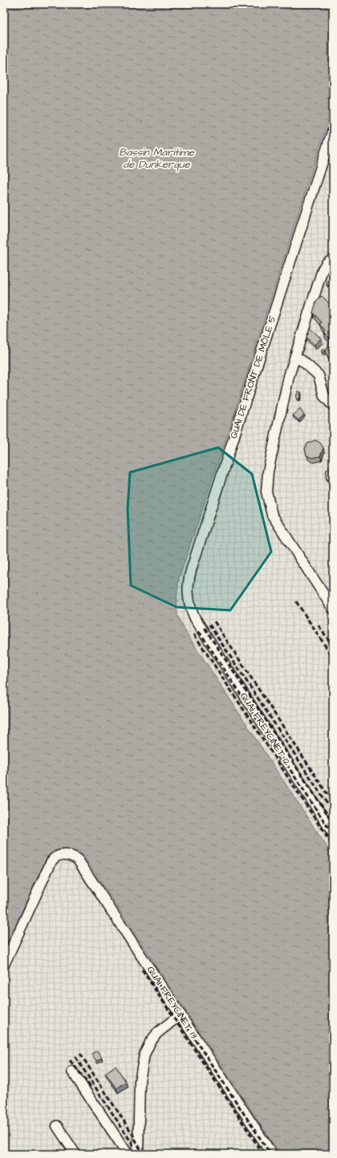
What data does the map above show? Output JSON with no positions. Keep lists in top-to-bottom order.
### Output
{
  "streets": {
    "street": ["QUAI DE FRONT DE MÔLE 5", "QUAI FREYCINET 12", "QUAI FREYCINET 13"]
  },
  "crossings": [
    ["QUAI DE FRONT DE MÔLE 5", "QUAI FREYCINET 12"]
  ],
  "water": ["Bassin Maritime de Dunkerque"]
}
